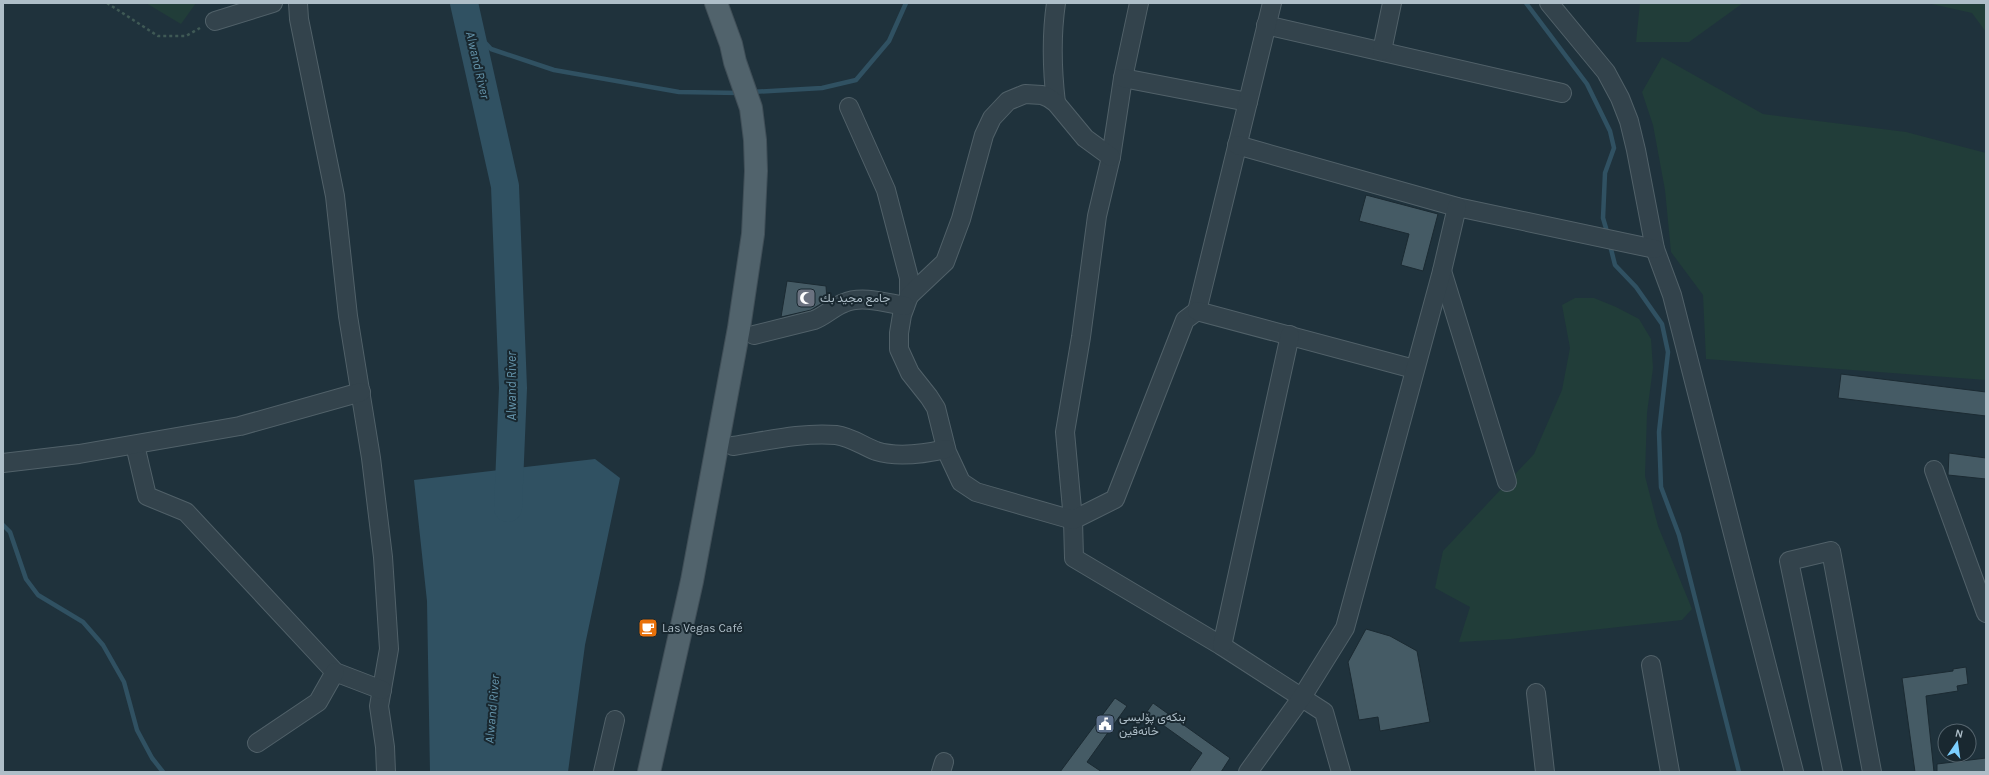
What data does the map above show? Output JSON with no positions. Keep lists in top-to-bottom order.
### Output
{
  "water": ["Alwand River"],
  "places": {
    "mosque": ["جامع مجيد بك"],
    "cafe": ["Las Vegas Café"],
    "public building": ["بنکەی پۆلیسی خانەقین"]
  },
  "north": "top"
}
